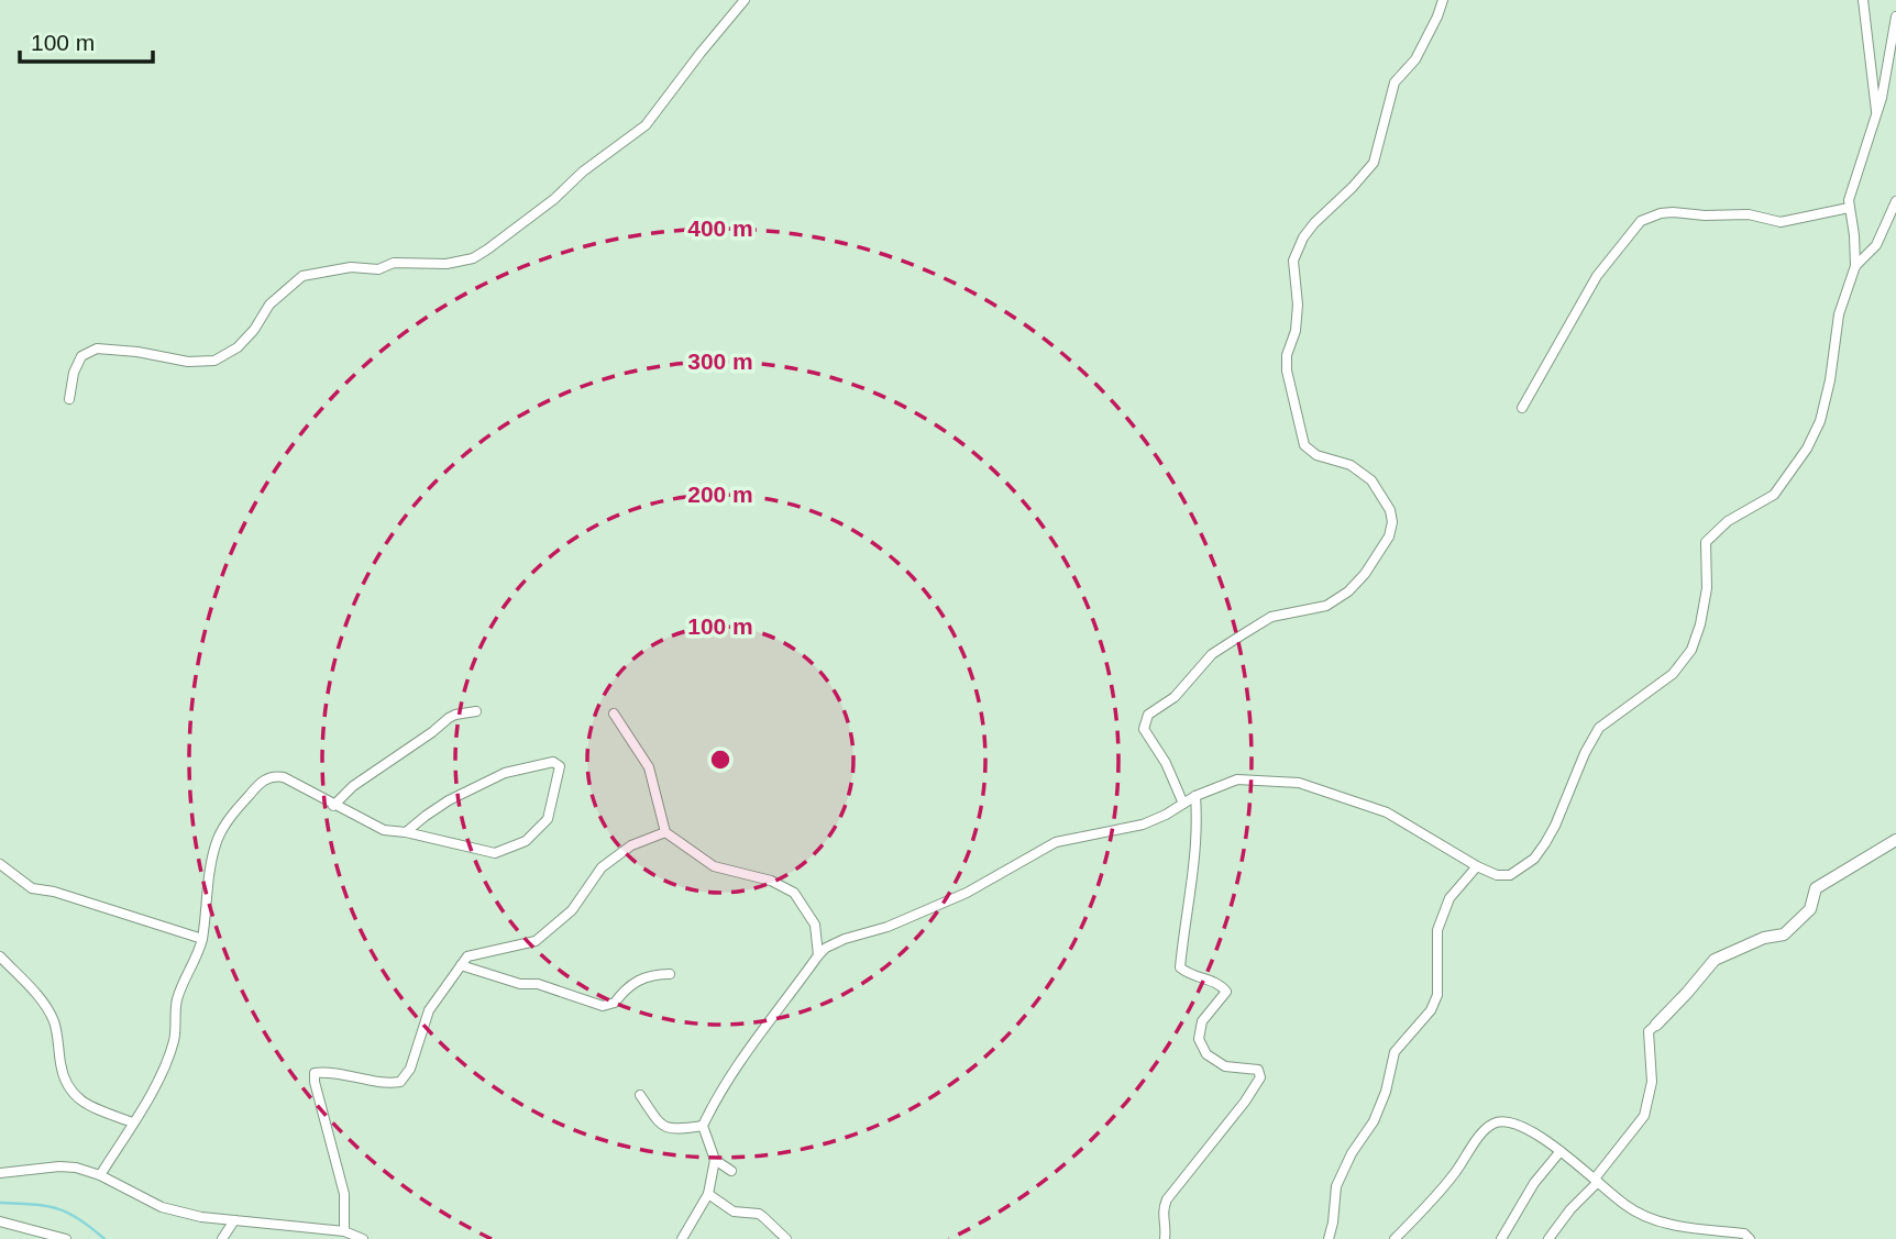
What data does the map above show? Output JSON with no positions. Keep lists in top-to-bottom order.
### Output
{
  "scale_bar": "100 m",
  "rings": [
    "400 m",
    "300 m",
    "200 m",
    "100 m"
  ]
}
